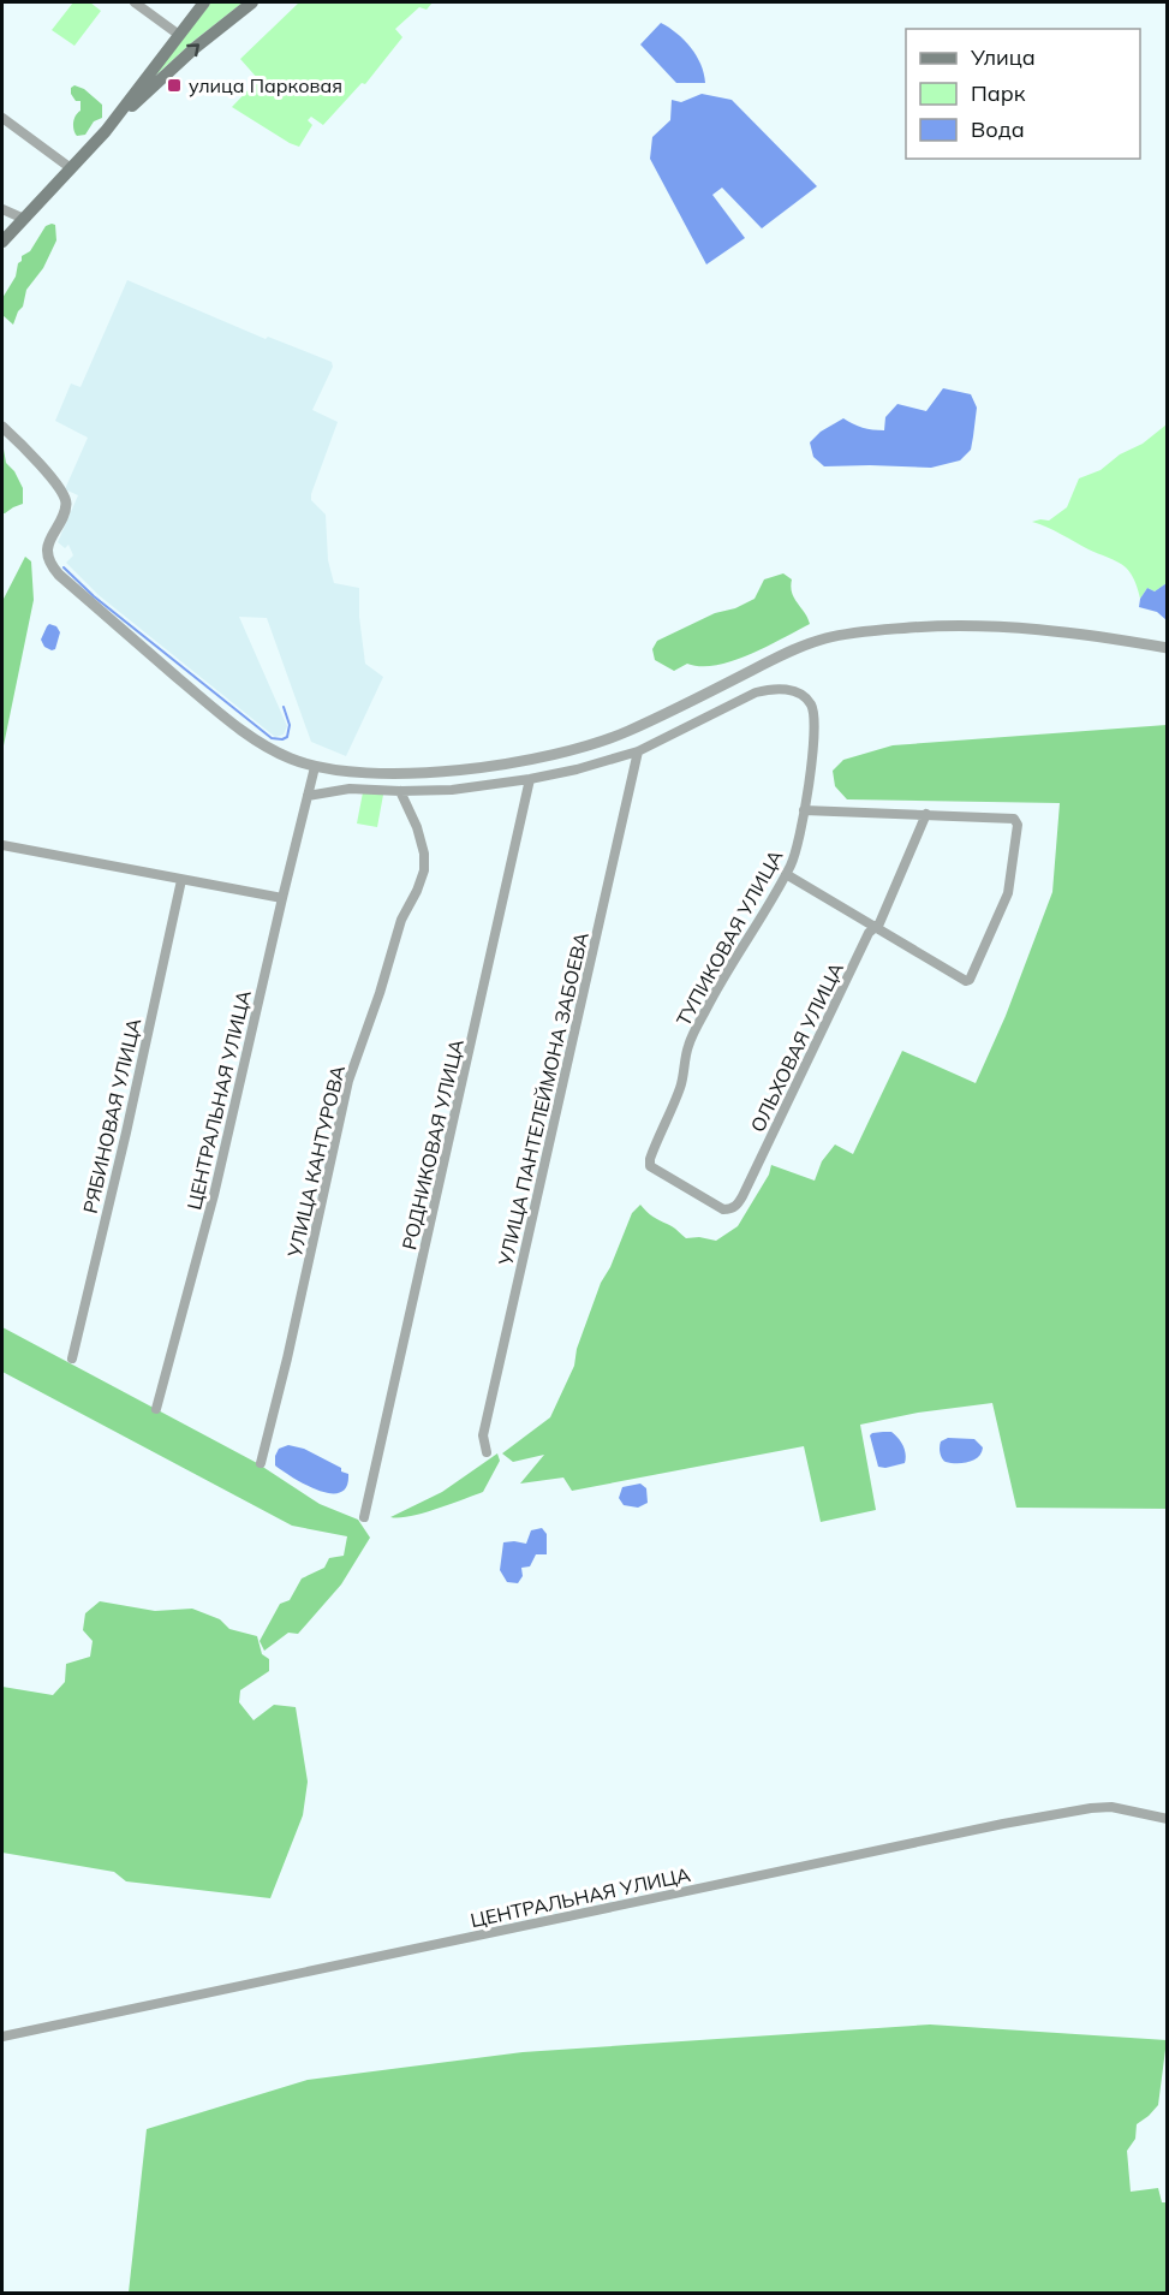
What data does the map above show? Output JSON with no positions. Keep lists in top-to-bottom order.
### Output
{
  "streets": {
    "street": [
      "ТУПИКОВАЯ УЛИЦА",
      "ОЛЬХОВАЯ УЛИЦА",
      "УЛИЦА ПАНТЕЛЕЙМОНА ЗАБОЕВА",
      "ЦЕНТРАЛЬНАЯ УЛИЦА",
      "РЯБИНОВАЯ УЛИЦА",
      "РОДНИКОВАЯ УЛИЦА",
      "УЛИЦА КАНТУРОВА"
    ]
  },
  "crossings": [
    ["ТУПИКОВАЯ УЛИЦА", "ОЛЬХОВАЯ УЛИЦА"],
    ["ТУПИКОВАЯ УЛИЦА", "УЛИЦА ПАНТЕЛЕЙМОНА ЗАБОЕВА"]
  ],
  "places": {
    "transit": ["улица Парковая"]
  },
  "legend": ["Улица", "Парк", "Вода"]
}
